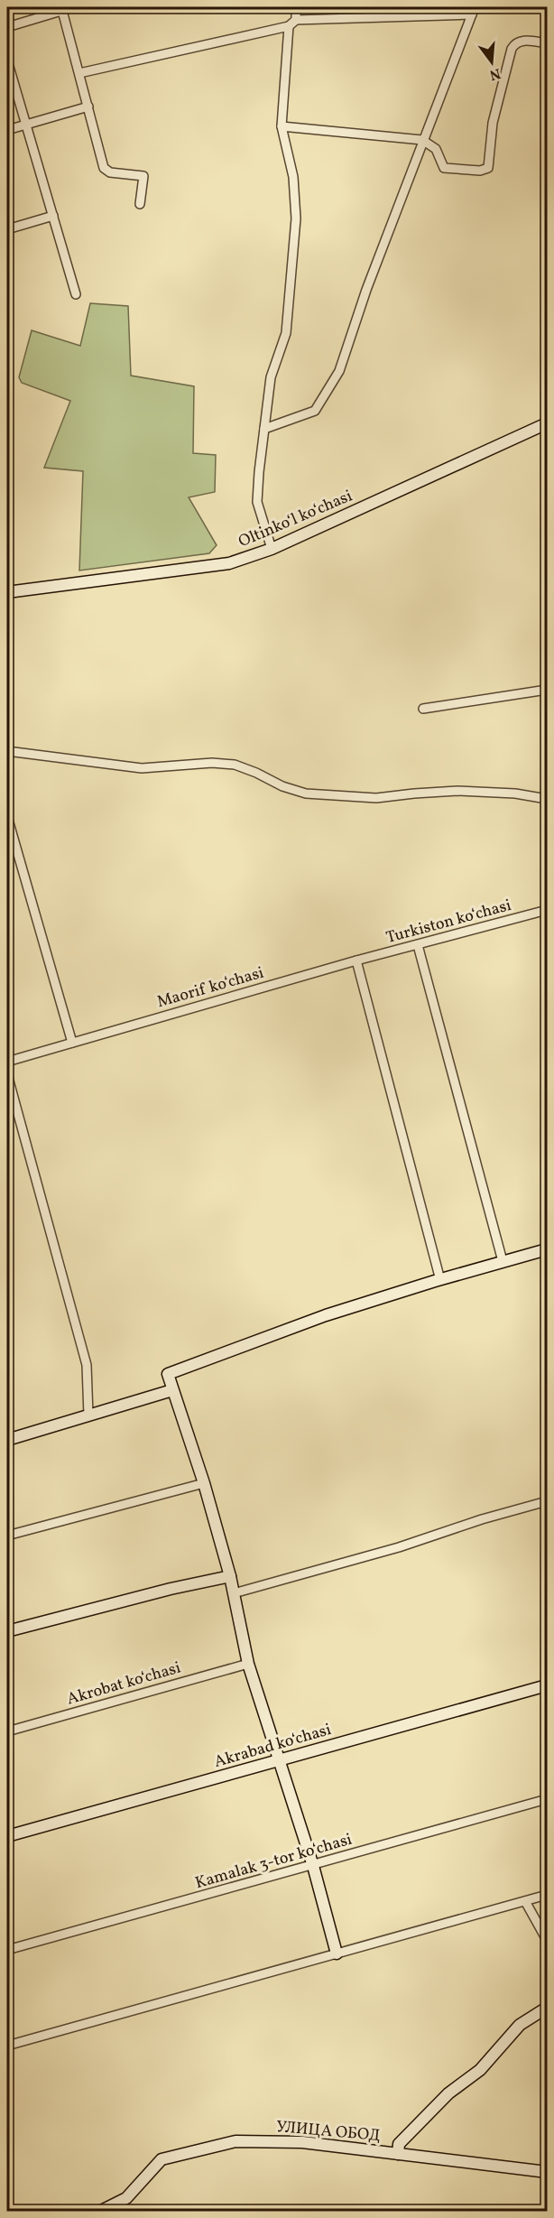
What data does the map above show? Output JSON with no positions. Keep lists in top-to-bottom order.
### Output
{
  "streets": {
    "street": [
      "Oltinkoʻl koʻchasi",
      "Turkiston koʻchasi",
      "Maorif koʻchasi",
      "Akrobat koʻchasi",
      "Akrabad koʻchasi",
      "Kamalak 3-tor koʻchasi",
      "УЛИЦА ОБОД"
    ]
  },
  "crossings": [
    ["Turkiston koʻchasi", "Maorif koʻchasi"]
  ],
  "north": "bottom"
}
